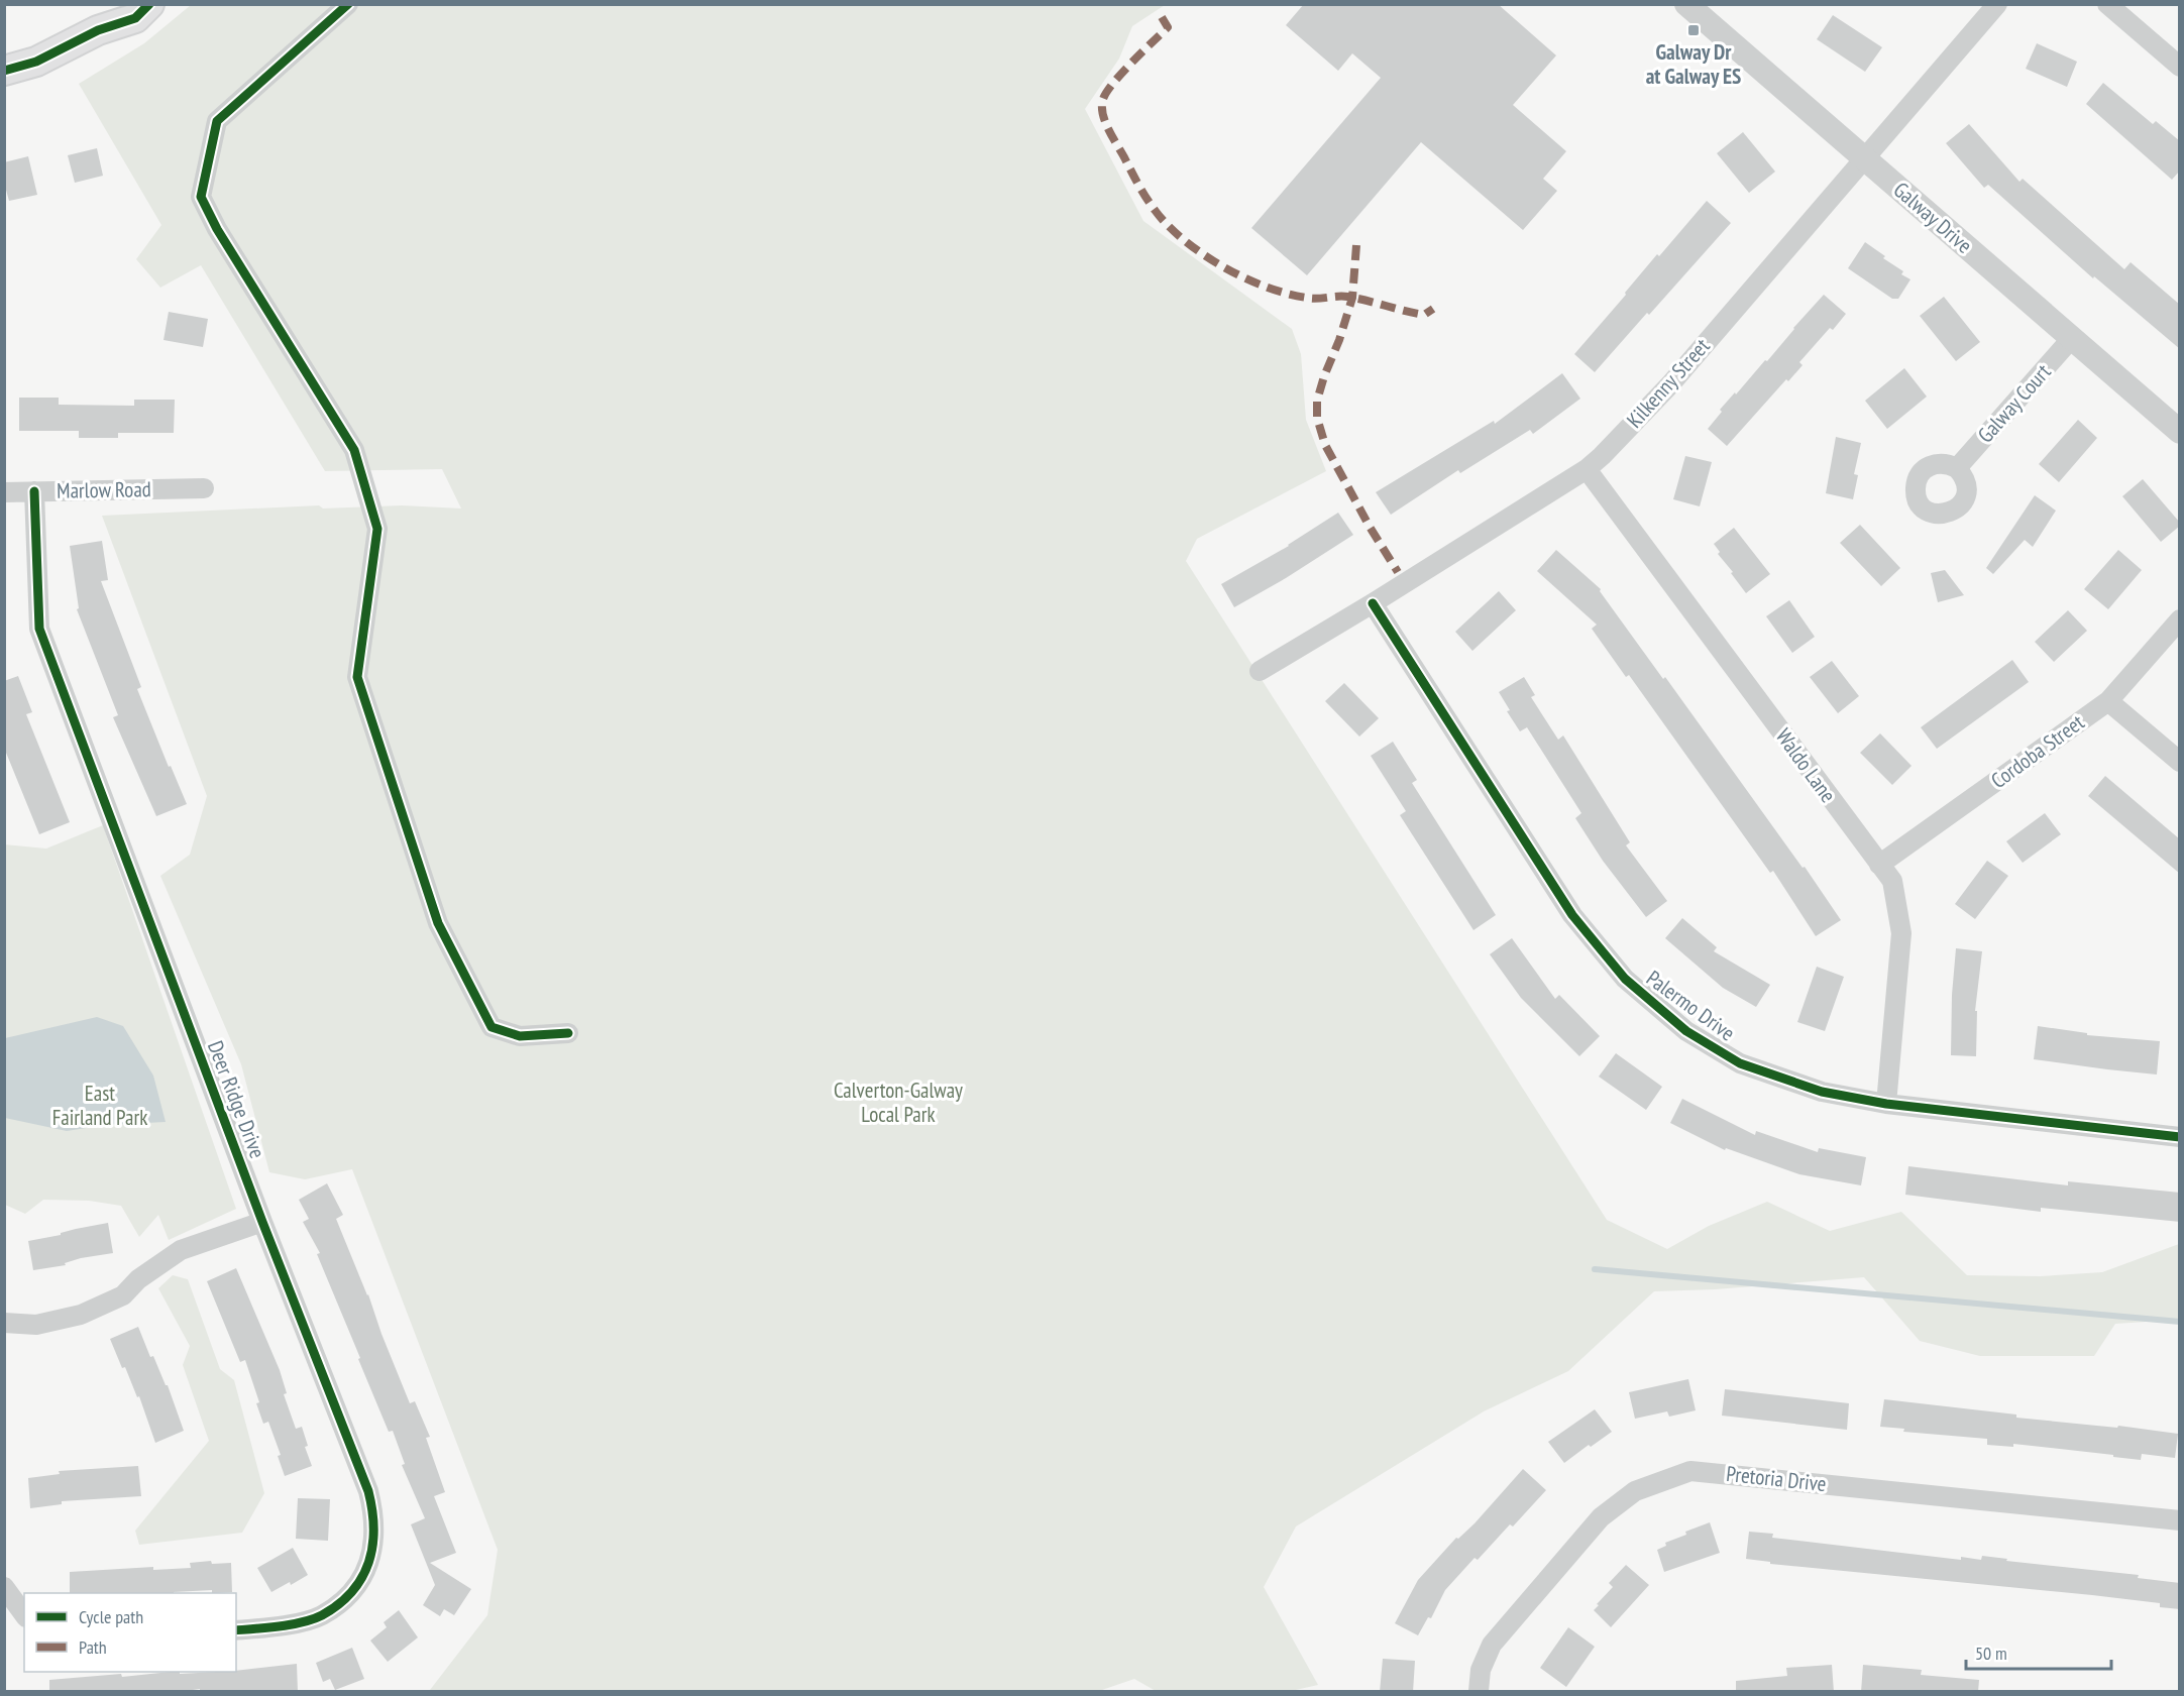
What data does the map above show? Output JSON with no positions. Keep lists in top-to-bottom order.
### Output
{
  "streets": {
    "street": [
      "Galway Drive",
      "Kilkenny Street",
      "Galway Court",
      "Marlow Road",
      "Cordoba Street",
      "Waldo Lane",
      "Palermo Drive",
      "Deer Ridge Drive",
      "Pretoria Drive"
    ]
  },
  "crossings": [
    ["Galway Drive", "Kilkenny Street"],
    ["Galway Drive", "Galway Court"],
    ["Kilkenny Street", "Waldo Lane"],
    ["Kilkenny Street", "Palermo Drive"],
    ["Marlow Road", "Deer Ridge Drive"],
    ["Cordoba Street", "Waldo Lane"],
    ["Waldo Lane", "Palermo Drive"]
  ],
  "parks": ["Calverton-Galway Local Park", "East Fairland Park"],
  "places": {
    "transit": ["Galway Dr at Galway ES"]
  },
  "legend": ["Cycle path", "Path"],
  "scale_bar": "50 m"
}
